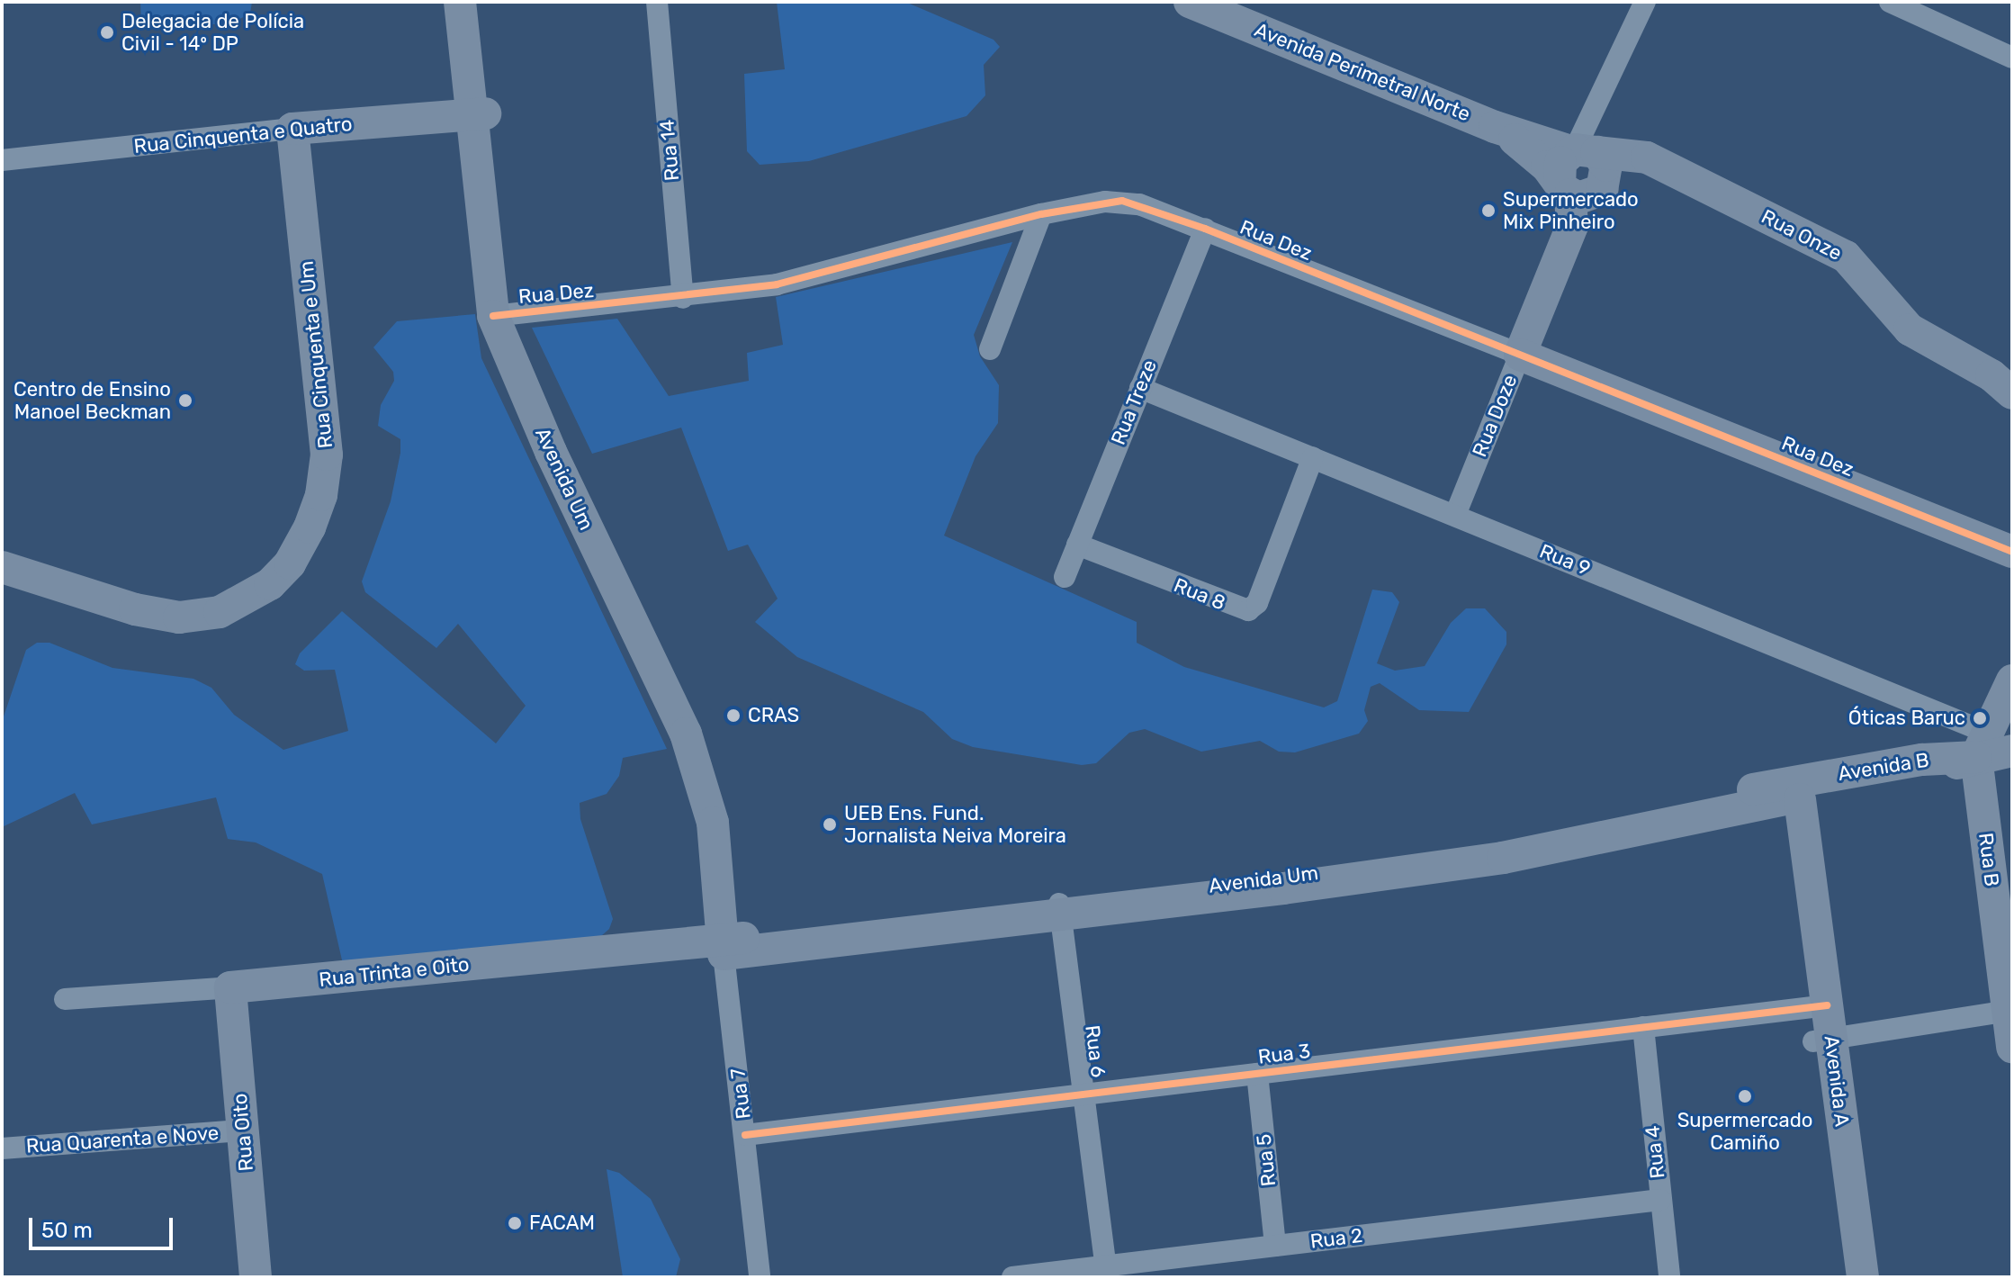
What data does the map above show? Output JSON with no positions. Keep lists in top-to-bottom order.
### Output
{
  "streets": {
    "street": [
      "Avenida Perimetral Norte",
      "Rua Cinquenta e Quatro",
      "Rua 14",
      "Rua Onze",
      "Rua Dez",
      "Rua Cinquenta e Um",
      "Rua Treze",
      "Rua Doze",
      "Avenida Um",
      "Rua 9",
      "Rua 8",
      "Avenida B",
      "Rua B",
      "Rua Trinta e Oito",
      "Rua 6",
      "Rua 3",
      "Avenida A",
      "Rua 7",
      "Rua Oito",
      "Rua Quarenta e Nove",
      "Rua 4",
      "Rua 5",
      "Rua 2"
    ]
  },
  "crossings": [
    ["Avenida Perimetral Norte", "Rua Onze"],
    ["Avenida Perimetral Norte", "Rua Doze"],
    ["Rua Cinquenta e Quatro", "Rua Cinquenta e Um"],
    ["Rua Cinquenta e Quatro", "Avenida Um"],
    ["Rua 14", "Rua Dez"],
    ["Rua Onze", "Rua Doze"],
    ["Rua Dez", "Rua Treze"],
    ["Rua Dez", "Rua Doze"],
    ["Rua Dez", "Avenida Um"],
    ["Rua Treze", "Rua 9"],
    ["Rua Treze", "Rua 8"],
    ["Rua Doze", "Rua 9"],
    ["Avenida Um", "Avenida B"],
    ["Avenida Um", "Rua Trinta e Oito"],
    ["Avenida Um", "Rua 6"],
    ["Avenida Um", "Avenida A"],
    ["Avenida Um", "Rua 7"],
    ["Rua 9", "Rua 8"],
    ["Rua 9", "Avenida B"],
    ["Rua 9", "Rua B"],
    ["Avenida B", "Rua B"],
    ["Avenida B", "Avenida A"],
    ["Rua Trinta e Oito", "Rua 7"],
    ["Rua Trinta e Oito", "Rua Oito"],
    ["Rua 6", "Rua 3"],
    ["Rua 6", "Rua 2"],
    ["Rua 3", "Avenida A"],
    ["Rua 3", "Rua 7"],
    ["Rua 3", "Rua 4"],
    ["Rua 3", "Rua 5"],
    ["Rua Oito", "Rua Quarenta e Nove"],
    ["Rua 4", "Rua 2"],
    ["Rua 5", "Rua 2"]
  ],
  "places": [
    "Delegacia de Polícia Civil - 14º DP",
    "Supermercado Mix Pinheiro",
    "Centro de Ensino Manoel Beckman",
    "CRAS",
    "Óticas Baruc",
    "UEB Ens. Fund. Jornalista Neiva Moreira",
    "Supermercado Camiño",
    "FACAM"
  ],
  "scale_bar": "50 m"
}
